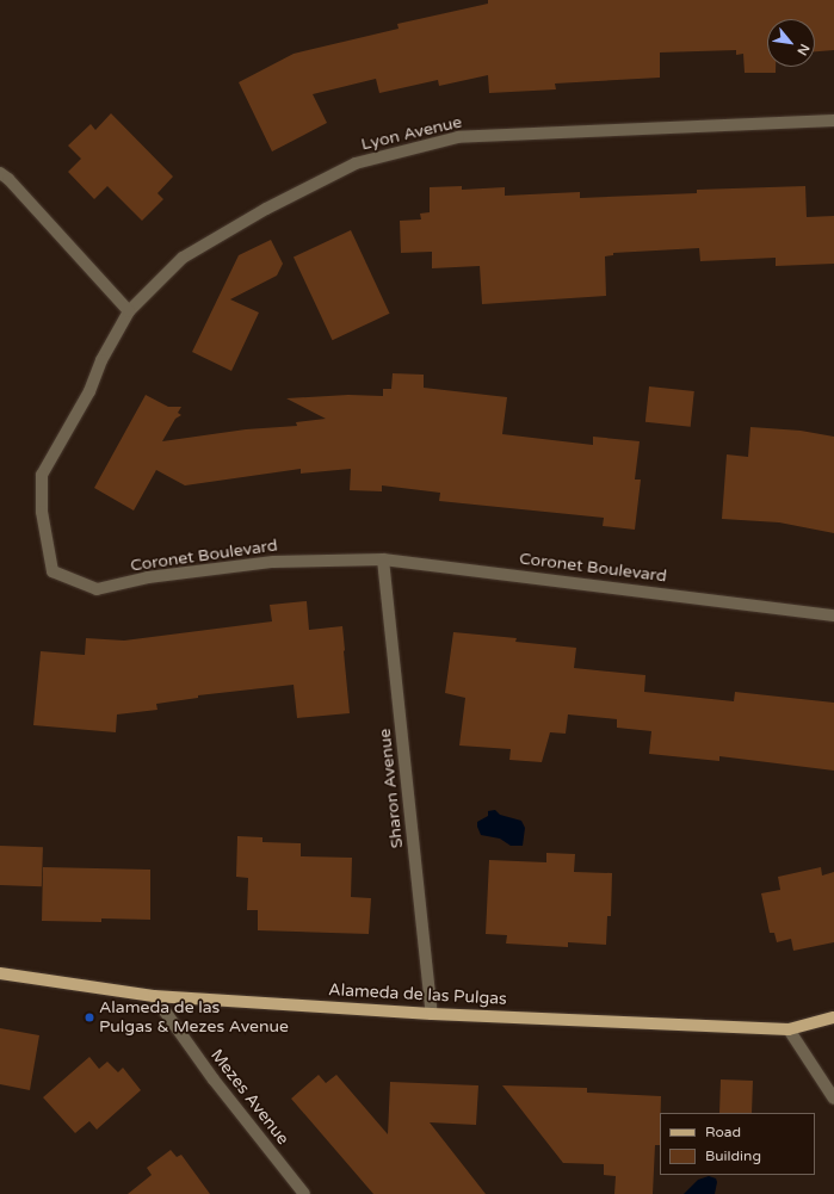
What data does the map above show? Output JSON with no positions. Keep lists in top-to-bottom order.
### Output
{
  "streets": {
    "main road": ["Alameda de las Pulgas"],
    "street": [
      "Lyon Avenue",
      "Coronet Boulevard",
      "Sharon Avenue",
      "Mezes Avenue"
    ]
  },
  "crossings": [
    ["Lyon Avenue", "Coronet Boulevard"],
    ["Coronet Boulevard", "Sharon Avenue"],
    ["Sharon Avenue", "Alameda de las Pulgas"],
    ["Alameda de las Pulgas", "Mezes Avenue"]
  ],
  "places": ["Alameda de las Pulgas & Mezes Avenue"],
  "legend": ["Road", "Building"],
  "north": "bottom right"
}
